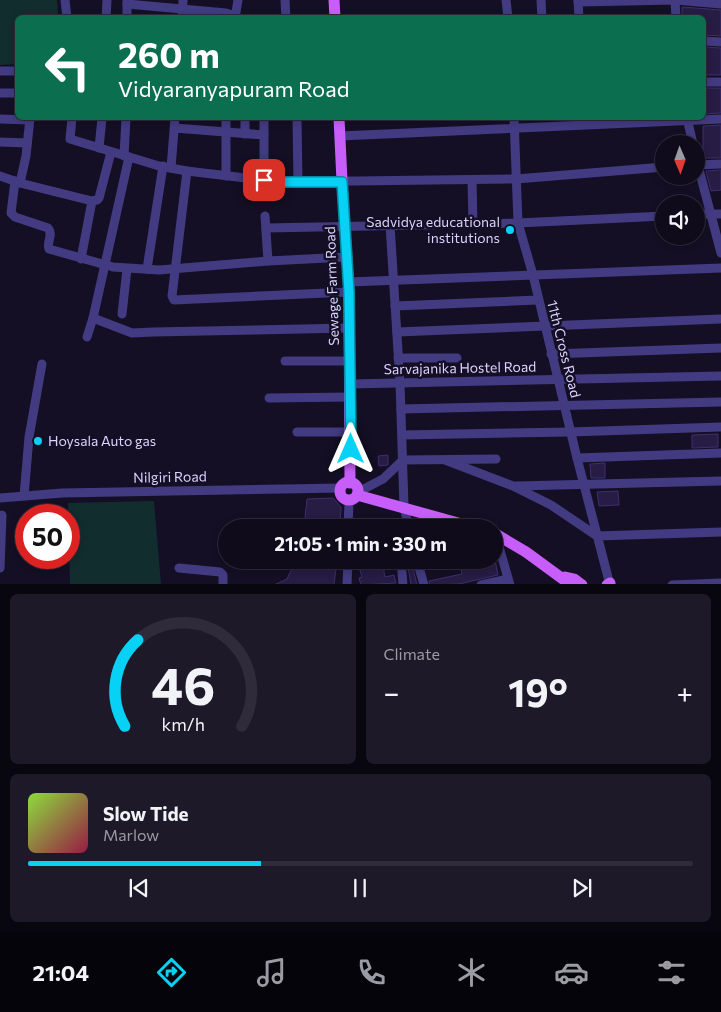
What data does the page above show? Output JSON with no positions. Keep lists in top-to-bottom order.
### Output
{
  "streets": {
    "main road": ["Sewage Farm Road"],
    "street": ["11th Cross Road", "Sarvajanika Hostel Road", "Nilgiri Road"]
  },
  "crossings": [
    ["Sewage Farm Road", "Sarvajanika Hostel Road"],
    ["Sewage Farm Road", "Nilgiri Road"],
    ["11th Cross Road", "Sarvajanika Hostel Road"]
  ],
  "places": ["Sadvidya educational institutions", "Hoysala Auto gas"],
  "north": "bottom",
  "page": {
    "turn": ["260 m", "Vidyaranyapuram Road"],
    "limit": "50",
    "trip": "21:05 · 1 min · 330 m",
    "tile": "Climate",
    "heat": ["−", "19°", "+"],
    "song": ["Slow Tide", "Marlow"],
    "tabs": "21:04",
    "gauge": ["46", "km/h"]
  }
}
